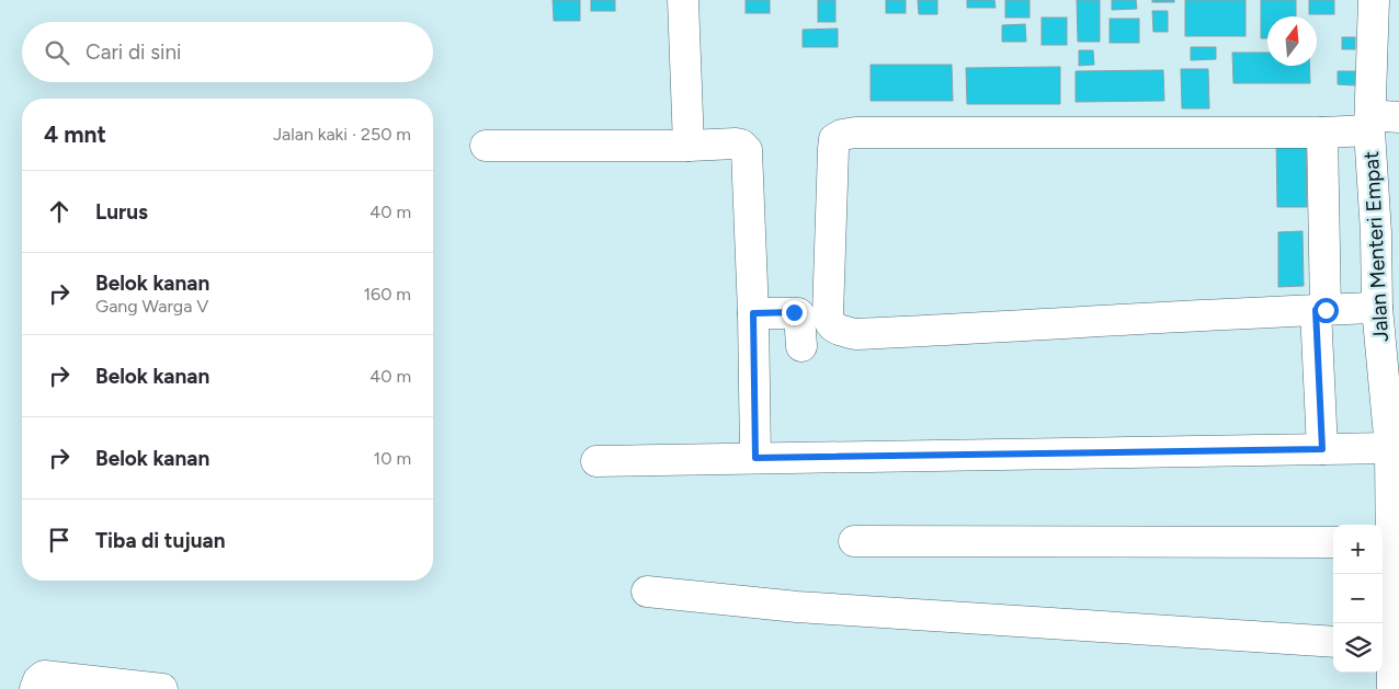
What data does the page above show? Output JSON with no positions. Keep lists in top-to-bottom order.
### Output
{
  "streets": {
    "street": ["Jalan Menteri Empat"]
  },
  "north": "top",
  "page": {
    "search": "Cari di sini",
    "heading": ["4 mnt", "Jalan kaki · 250 m"],
    "list": [
      ["Lurus", "40 m"],
      ["Belok kanan", "Gang Warga V", "160 m"],
      ["Belok kanan", "40 m"],
      ["Belok kanan", "10 m"],
      "Tiba di tujuan"
    ],
    "map_buttons": ["+", "−"]
  }
}
